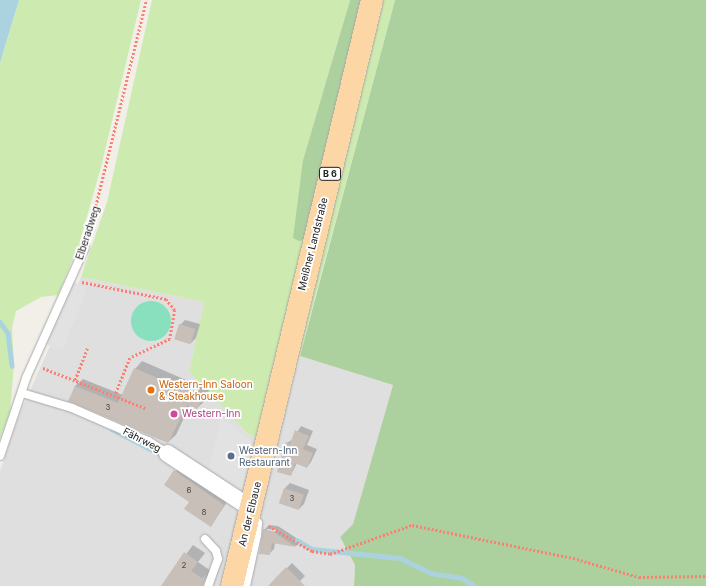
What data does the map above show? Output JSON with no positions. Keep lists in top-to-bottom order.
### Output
{
  "streets": {
    "main road": ["B 6", "Meißner Landstraße", "An der Elbaue"],
    "street": ["Fährweg"],
    "lane": ["Elberadweg"]
  },
  "crossings": [
    ["Elberadweg", "Fährweg"],
    ["Meißner Landstraße", "An der Elbaue"],
    ["Fährweg", "An der Elbaue"]
  ],
  "places": ["Western-Inn Saloon & Steakhouse", "Western-Inn", "Western-Inn Restaurant"],
  "house_numbers": [
    "3",
    "6",
    "3",
    "8",
    "2"
  ]
}
